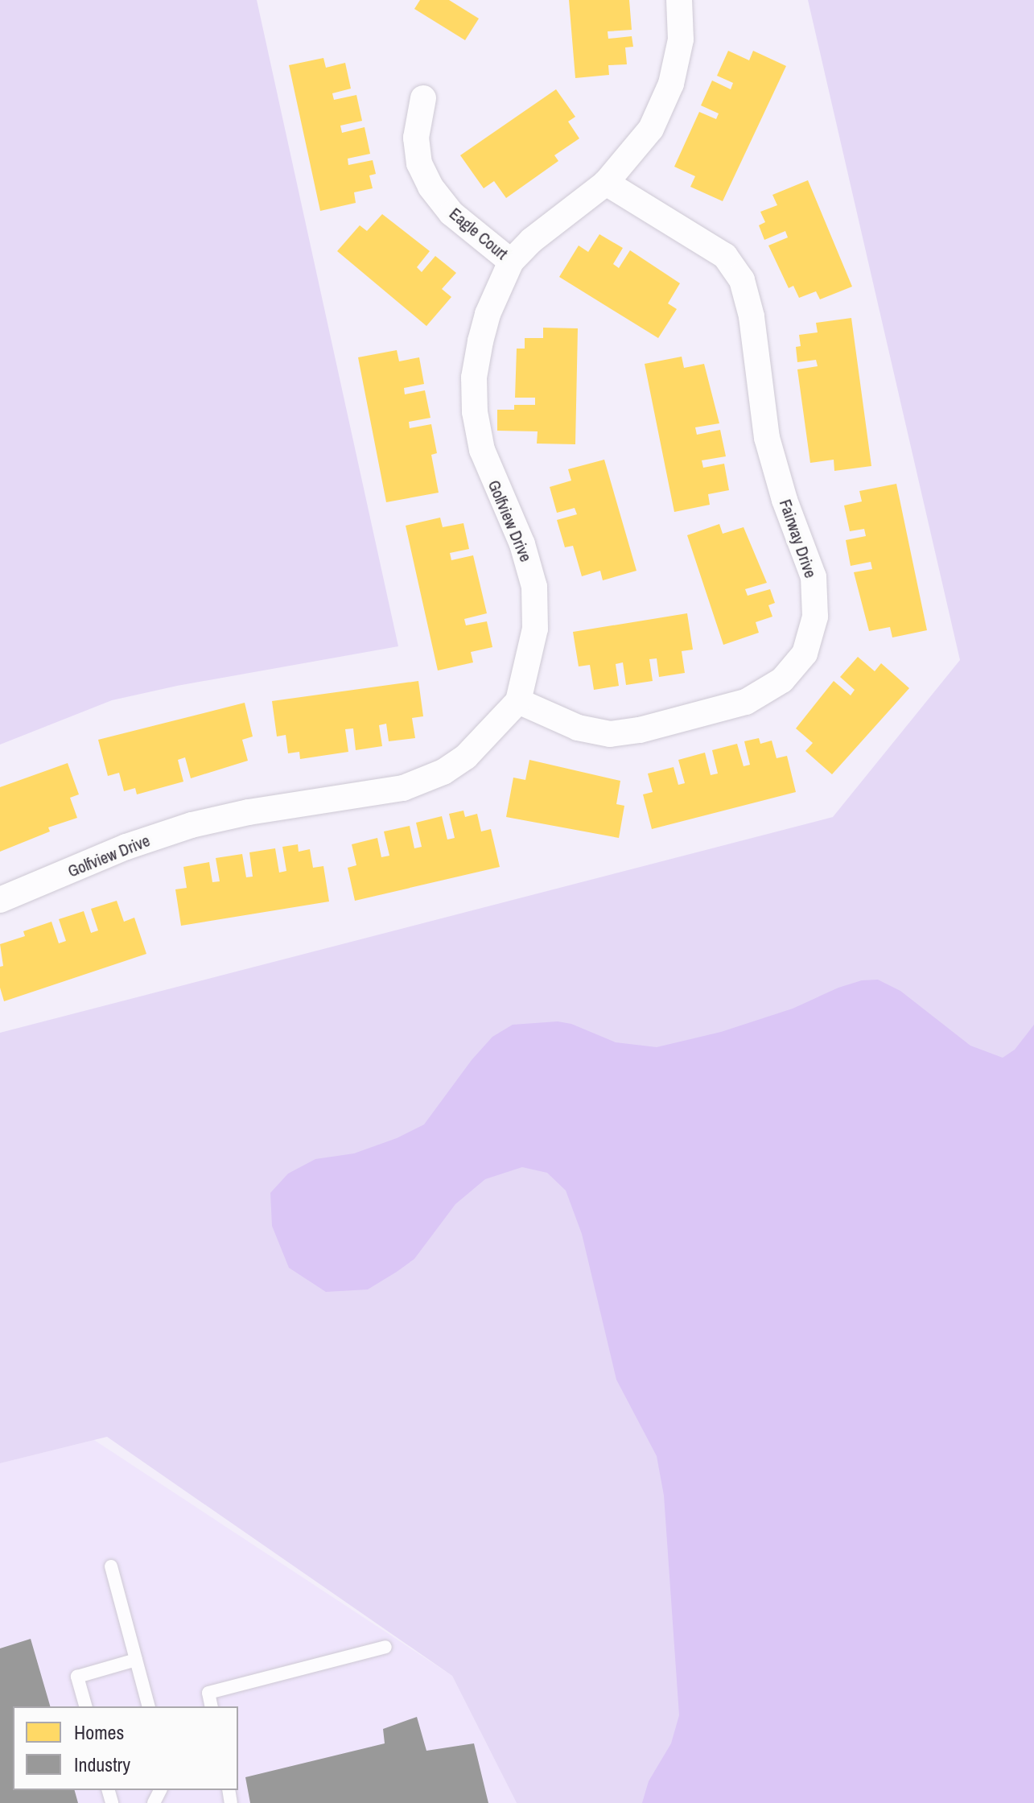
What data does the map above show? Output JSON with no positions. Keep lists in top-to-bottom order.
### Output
{
  "streets": {
    "street": ["Eagle Court", "Golfview Drive", "Fairway Drive"]
  },
  "crossings": [
    ["Eagle Court", "Golfview Drive"],
    ["Golfview Drive", "Fairway Drive"]
  ],
  "legend": ["Homes", "Industry"]
}
